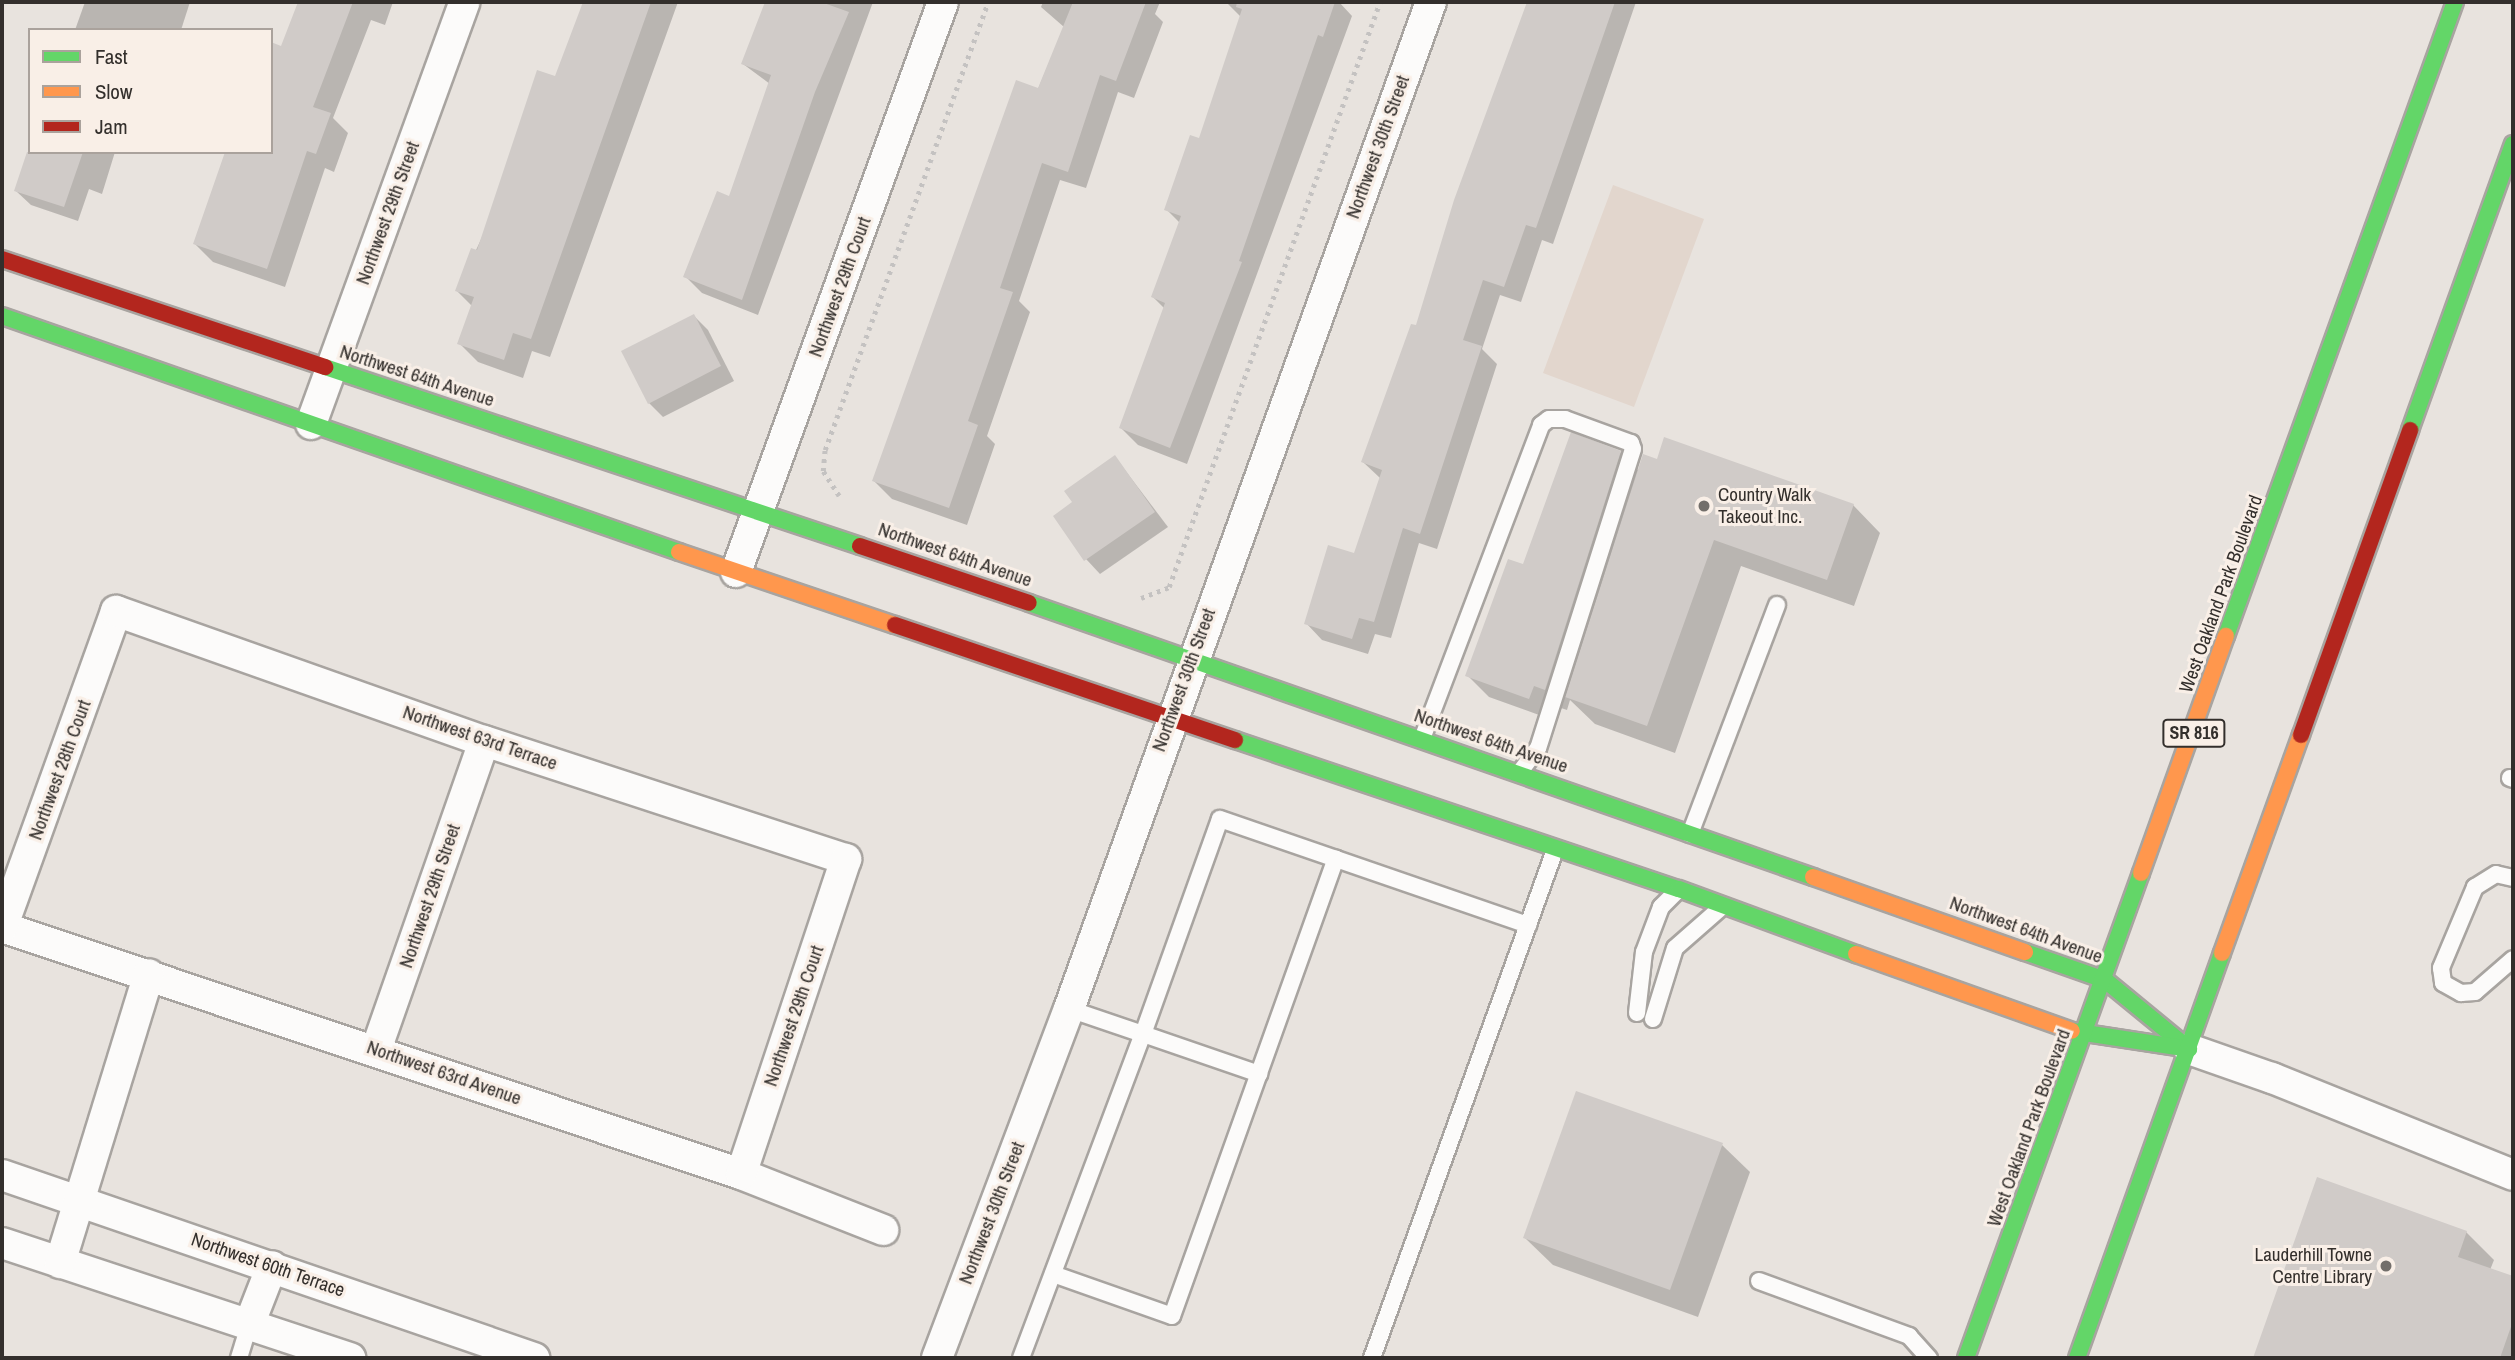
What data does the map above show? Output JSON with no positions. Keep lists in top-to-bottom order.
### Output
{
  "streets": {
    "street": [
      "Northwest 30th Street",
      "Northwest 29th Street",
      "Northwest 29th Court",
      "Northwest 64th Avenue",
      "West Oakland Park Boulevard",
      "SR 816",
      "Northwest 63rd Terrace",
      "Northwest 28th Court",
      "Northwest 63rd Avenue",
      "Northwest 60th Terrace"
    ]
  },
  "crossings": [
    ["Northwest 30th Street", "Northwest 64th Avenue"],
    ["Northwest 29th Street", "Northwest 64th Avenue"],
    ["Northwest 29th Street", "Northwest 63rd Terrace"],
    ["Northwest 29th Street", "Northwest 63rd Avenue"],
    ["Northwest 29th Court", "Northwest 64th Avenue"],
    ["Northwest 29th Court", "Northwest 63rd Terrace"],
    ["Northwest 29th Court", "Northwest 63rd Avenue"],
    ["Northwest 64th Avenue", "West Oakland Park Boulevard"],
    ["Northwest 63rd Terrace", "Northwest 28th Court"],
    ["Northwest 28th Court", "Northwest 63rd Avenue"]
  ],
  "places": ["Country Walk Takeout Inc.", "Lauderhill Towne Centre Library"],
  "legend": ["Fast", "Slow", "Jam"]
}
